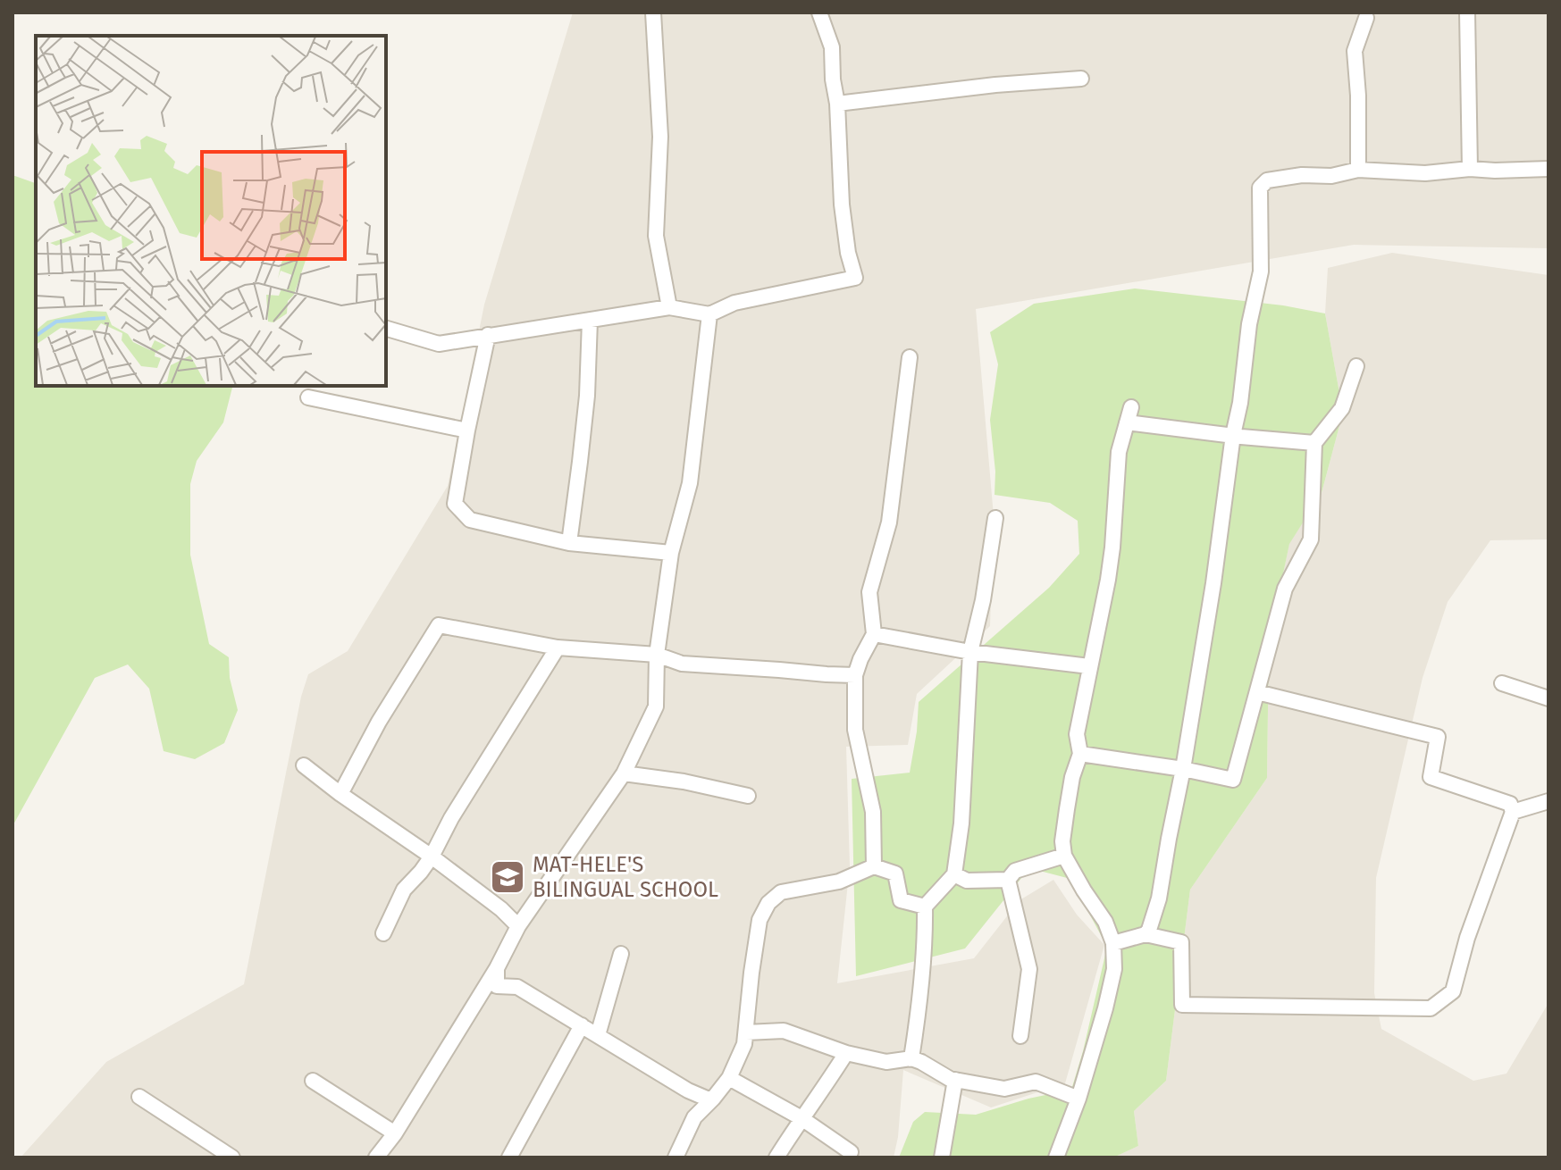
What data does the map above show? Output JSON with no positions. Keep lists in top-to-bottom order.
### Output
{
  "places": {
    "school or university": ["MAT-HELE'S BILINGUAL SCHOOL"]
  }
}
